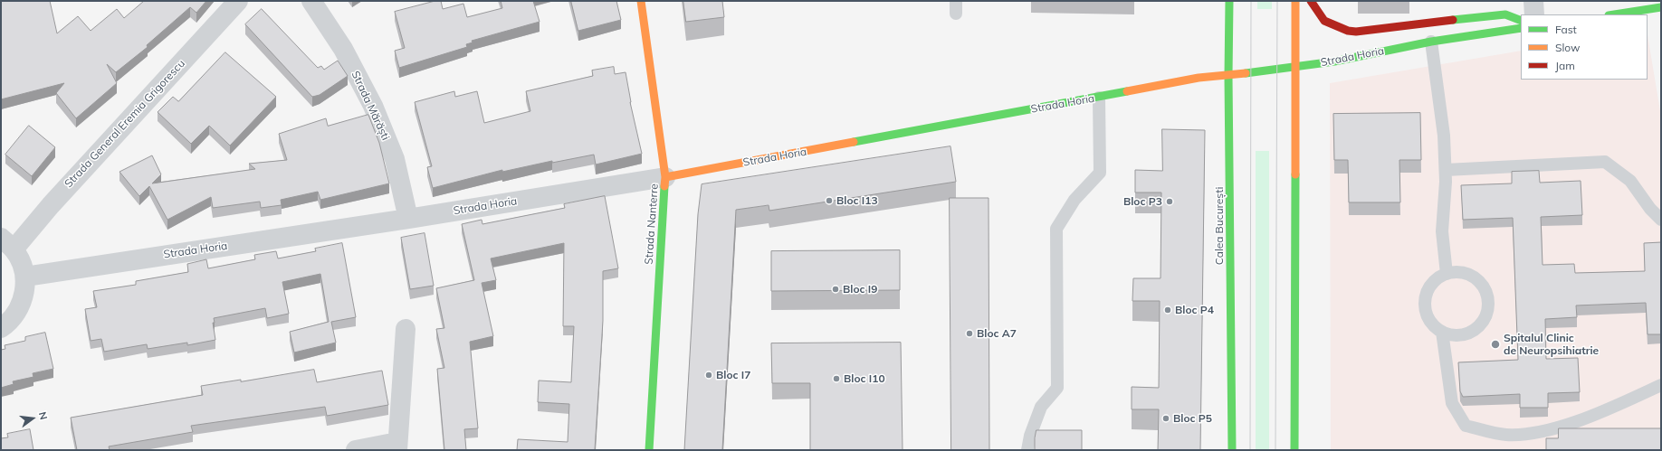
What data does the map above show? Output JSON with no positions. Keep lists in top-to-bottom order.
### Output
{
  "streets": {
    "street": [
      "Strada Horia",
      "Strada Mărăști",
      "Strada General Eremia Grigorescu",
      "Strada Nanterre",
      "Calea București"
    ]
  },
  "crossings": [
    ["Strada Horia", "Strada Mărăști"],
    ["Strada Horia", "Strada Nanterre"],
    ["Strada Horia", "Calea București"]
  ],
  "places": [
    "Bloc I13",
    "Bloc P3",
    "Bloc I9",
    "Bloc P4",
    "Bloc A7",
    "Spitalul Clinic de Neuropsihiatrie",
    "Bloc I7",
    "Bloc I10",
    "Bloc P5"
  ],
  "legend": ["Fast", "Slow", "Jam"],
  "north": "right"
}
